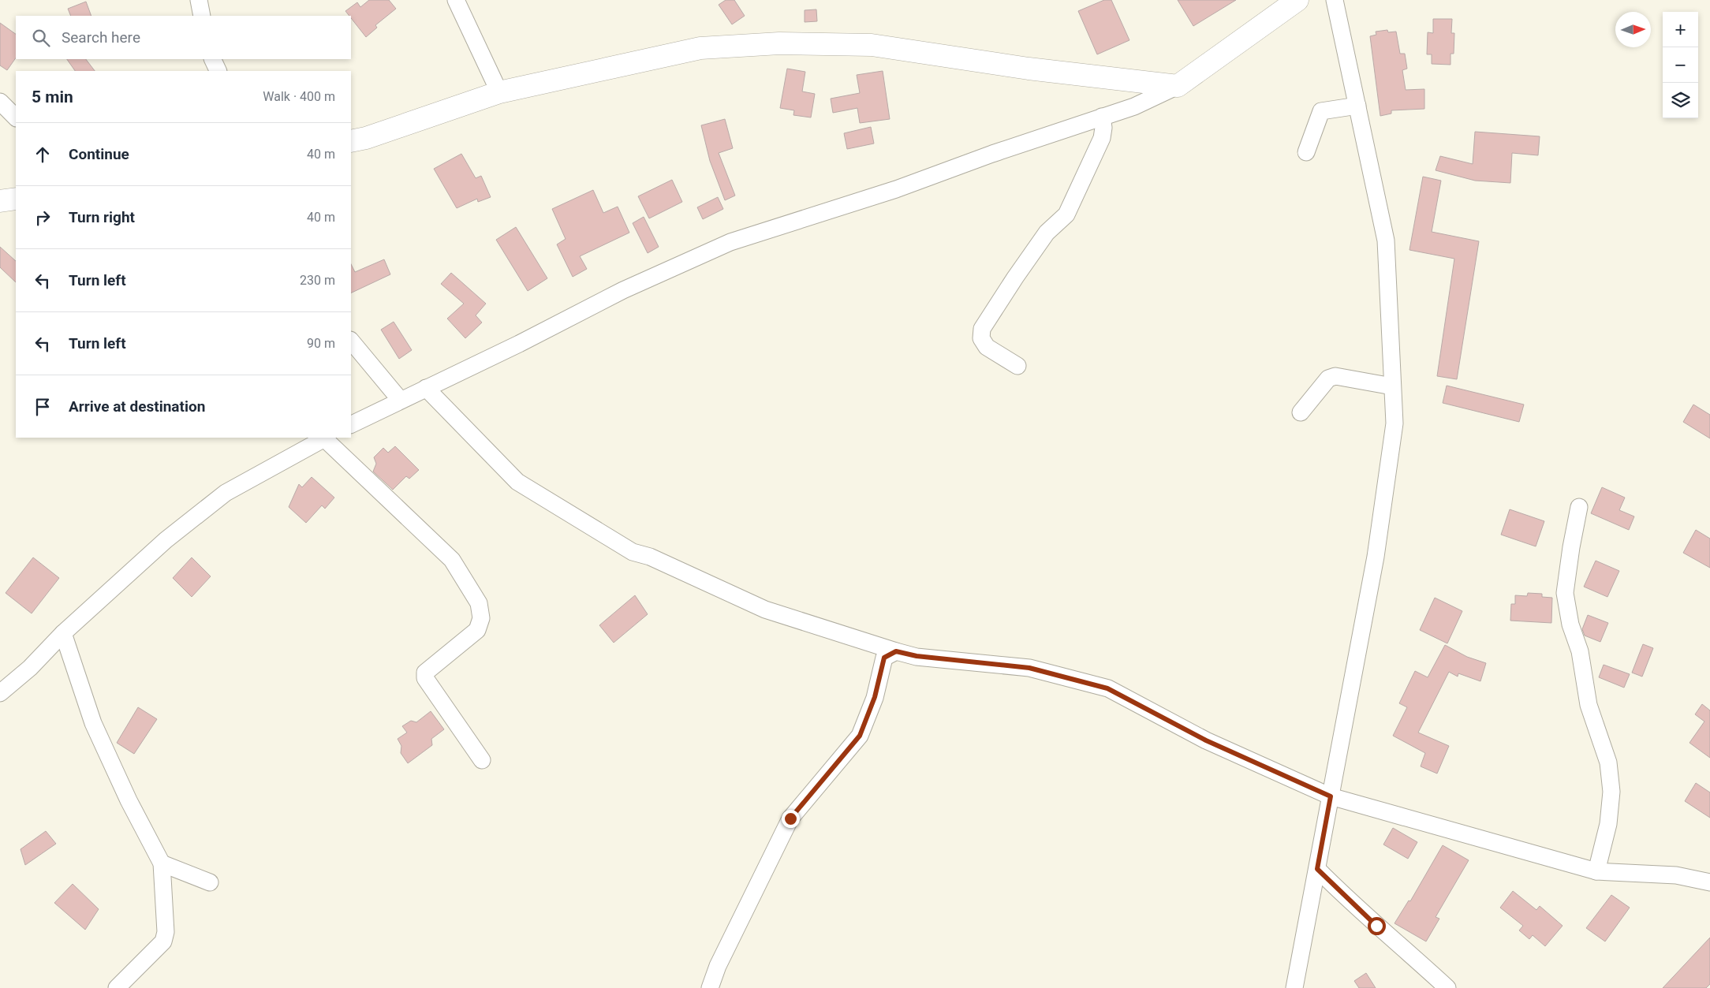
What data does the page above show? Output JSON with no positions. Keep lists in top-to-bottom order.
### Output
{
  "north": "right",
  "page": {
    "map_buttons": ["+", "−"],
    "search": "Search here",
    "heading": ["5 min", "Walk · 400 m"],
    "list": [
      ["Continue", "40 m"],
      ["Turn right", "40 m"],
      ["Turn left", "230 m"],
      ["Turn left", "90 m"],
      "Arrive at destination"
    ]
  }
}
